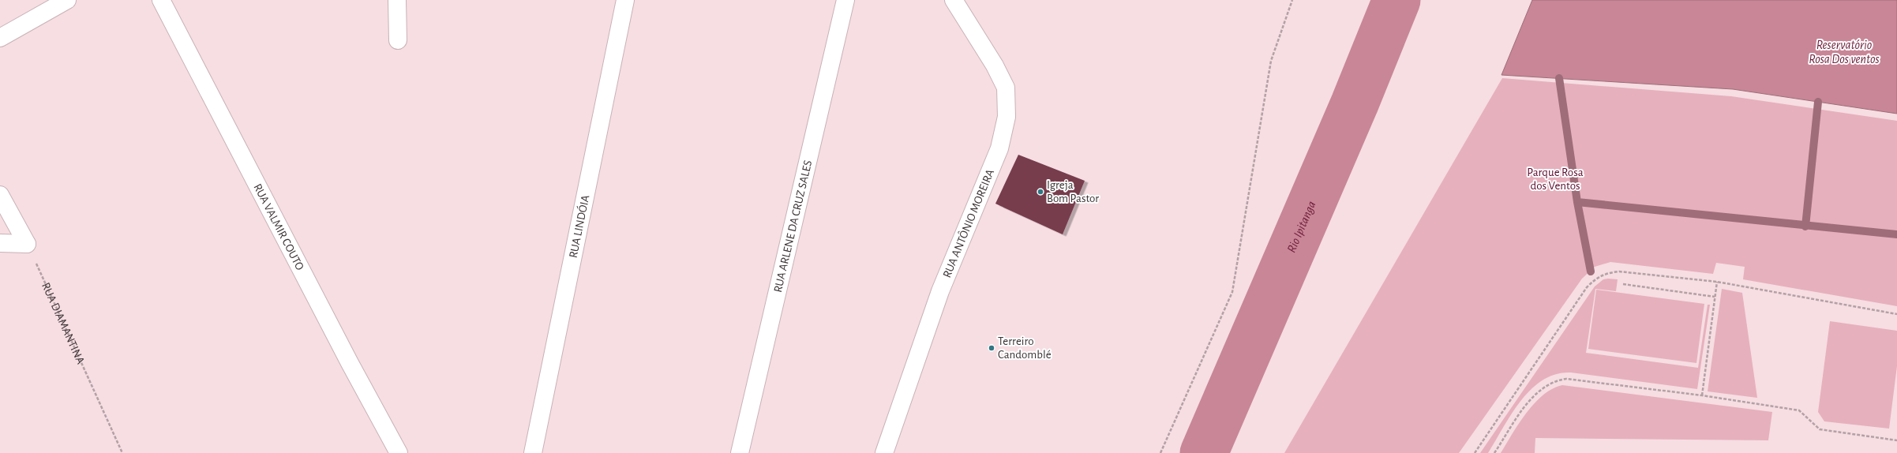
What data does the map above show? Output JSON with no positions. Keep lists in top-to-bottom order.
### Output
{
  "streets": {
    "street": [
      "RUA ANTÔNIO MOREIRA",
      "RUA LINDÓIA",
      "RUA ARLENE DA CRUZ SALES",
      "RUA VALMIR COUTO"
    ],
    "path": ["RUA DIAMANTINA"]
  },
  "water": ["Reservatório Rosa Dos ventos", "Rio Ipitanga"],
  "parks": ["Parque Rosa dos Ventos"],
  "places": ["Igreja Bom Pastor", "Terreiro Candomblé"]
}
